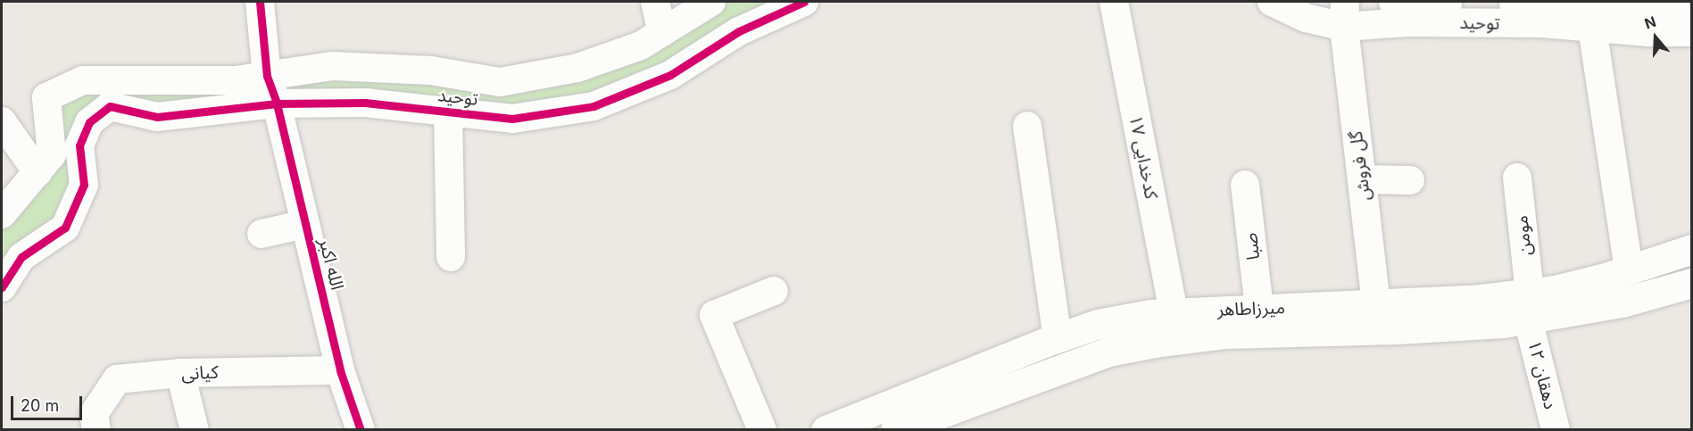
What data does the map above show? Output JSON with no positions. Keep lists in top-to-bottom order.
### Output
{
  "streets": {
    "main road": ["میرزاطاهر"],
    "street": [
      "توحید",
      "کدخدایی ۱۷",
      "گل فروش",
      "مومن",
      "صبا",
      "الله اکبر",
      "کیانی",
      "دهقان ۱۲"
    ]
  },
  "crossings": [
    ["توحید", "گل فروش"],
    ["توحید", "الله اکبر"],
    ["کدخدایی ۱۷", "میرزاطاهر"],
    ["گل فروش", "میرزاطاهر"],
    ["مومن", "میرزاطاهر"],
    ["مومن", "دهقان ۱۲"],
    ["صبا", "میرزاطاهر"],
    ["الله اکبر", "کیانی"],
    ["میرزاطاهر", "دهقان ۱۲"]
  ],
  "scale_bar": "20 m",
  "north": "top"
}
